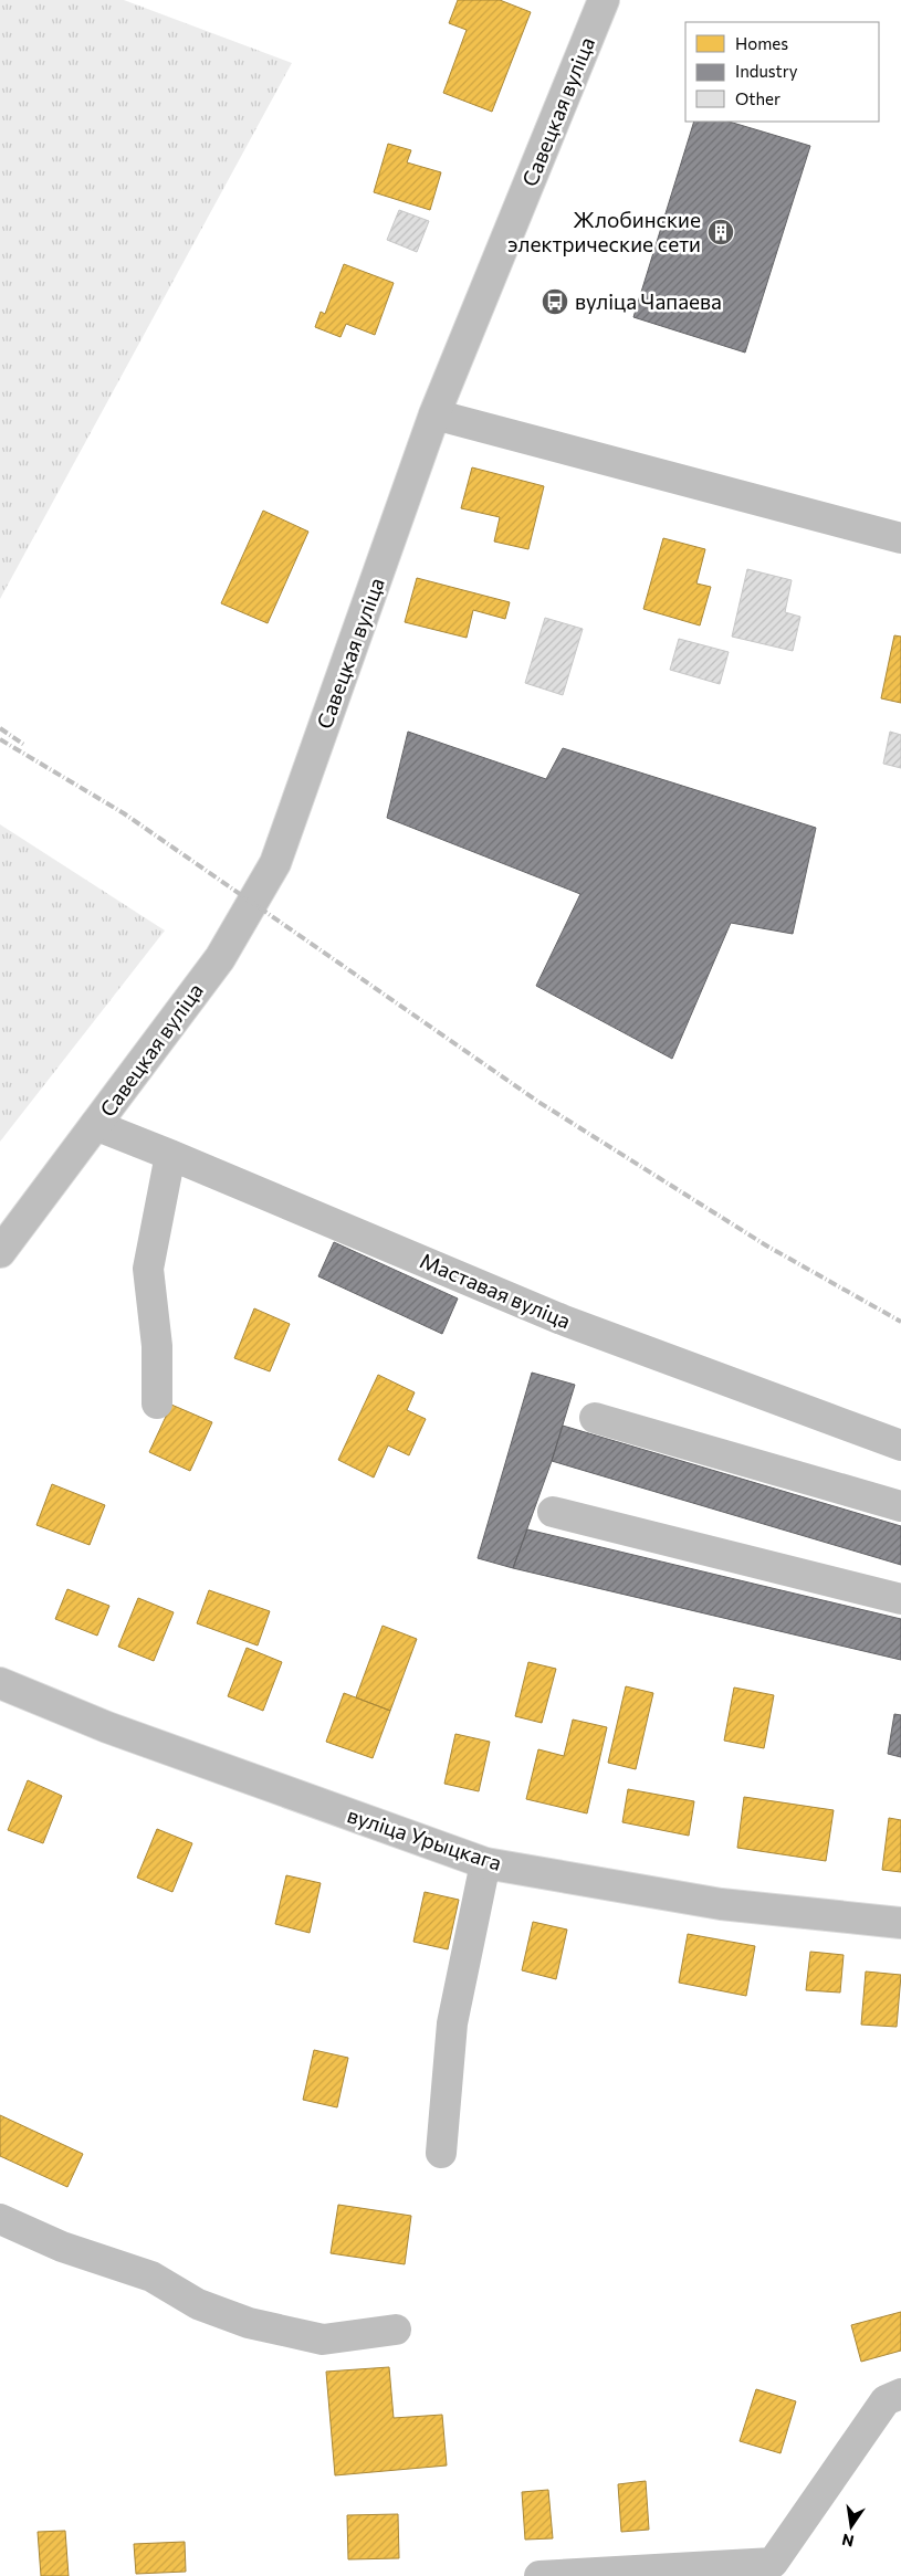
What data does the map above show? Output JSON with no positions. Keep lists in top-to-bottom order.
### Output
{
  "streets": {
    "main road": ["Савецкая вуліца", "Маставая вуліца", "вуліца Урыцкага"]
  },
  "crossings": [
    ["Савецкая вуліца", "Маставая вуліца"]
  ],
  "places": {
    "building": ["Жлобинские электрические сети"],
    "bus stop": ["вуліца Чапаева"]
  },
  "legend": ["Homes", "Industry", "Other"],
  "north": "bottom"
}
